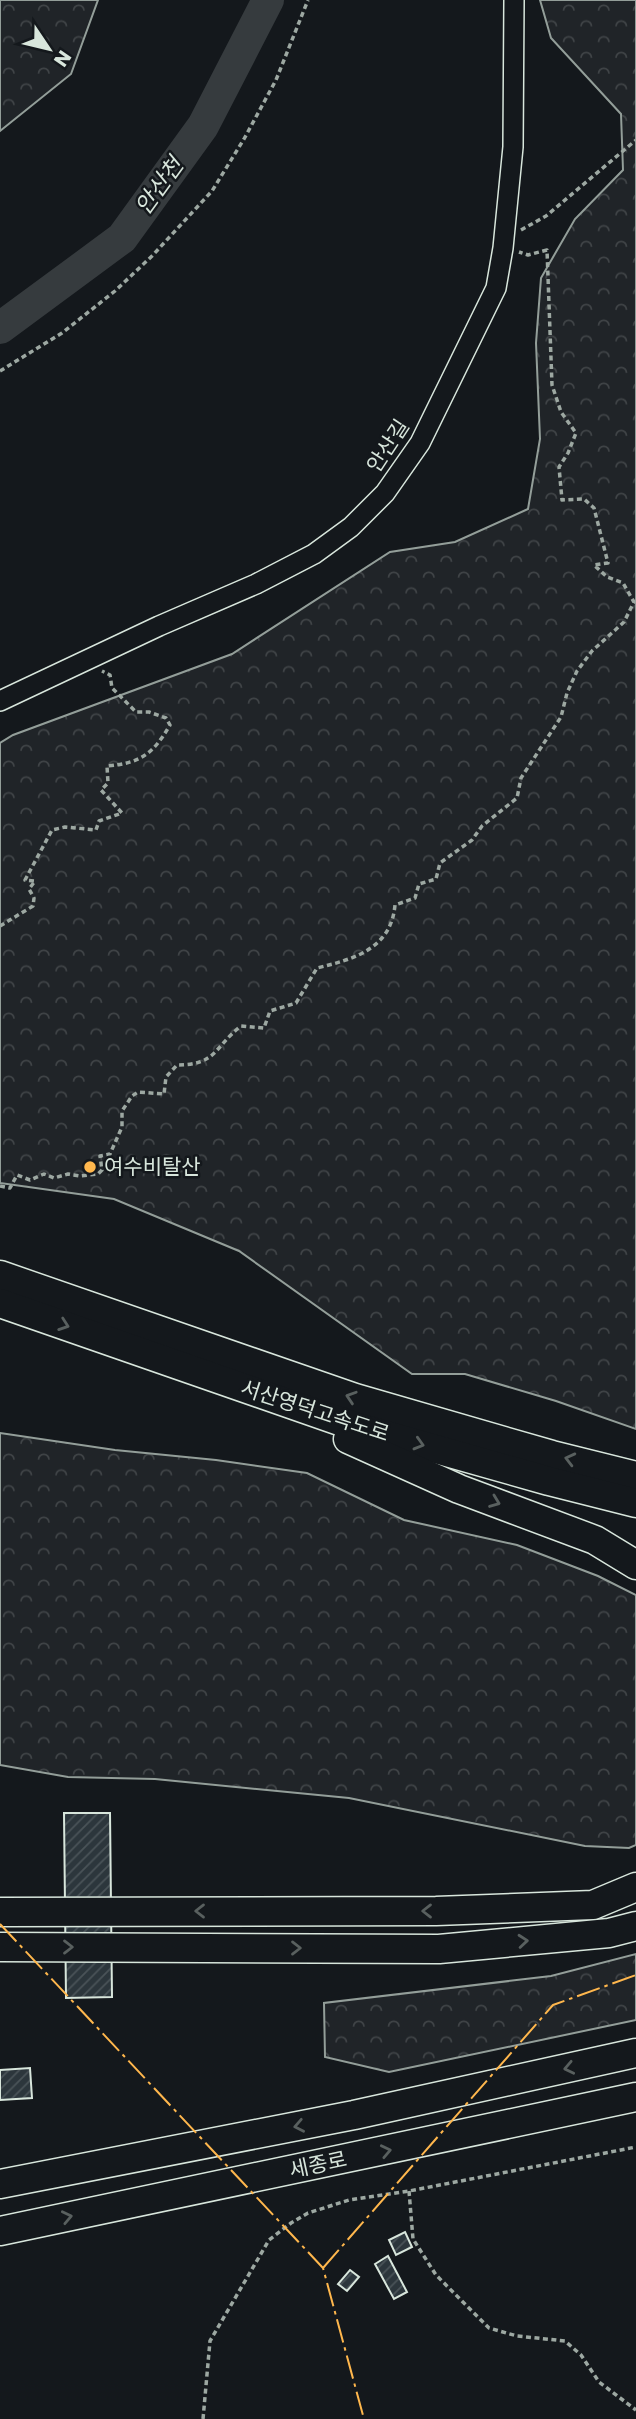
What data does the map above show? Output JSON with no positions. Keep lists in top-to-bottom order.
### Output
{
  "streets": {
    "highway": ["서산영덕고속도로", "세종로"],
    "street": ["안산길"]
  },
  "water": ["안산천"],
  "places": ["여수비탈산"],
  "north": "bottom right"
}
